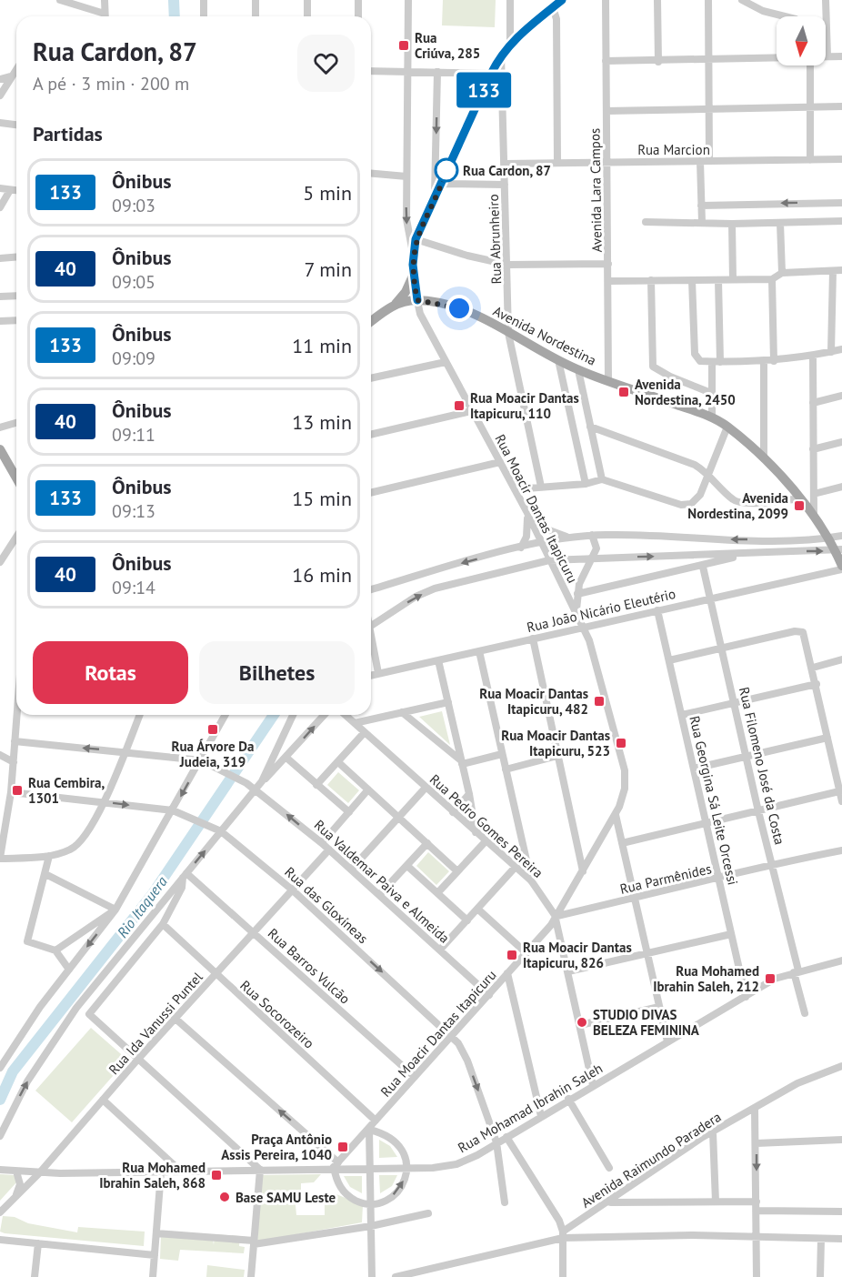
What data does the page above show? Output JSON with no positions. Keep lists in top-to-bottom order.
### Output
{
  "streets": {
    "main road": ["Avenida Nordestina"],
    "street": [
      "Rua Marcion",
      "Avenida Lara Campos",
      "Rua Abrunheiro",
      "Rua Moacir Dantas Itapicuru",
      "Rua João Nicário Eleutério",
      "Rua Filomeno José da Costa",
      "Rua Georgina Sá Leite Orcessi",
      "Rua Pedro Gomes Pereira",
      "Rua Parmênides",
      "Rua Valdemar Paiva e Almeida",
      "Rua das Gloxíneas",
      "Rua Barros Vulcão",
      "Rua Socorozeiro",
      "Rua Ida Vanussi Puntel",
      "Rua Mohamad Ibrahin Saleh",
      "Avenida Raimundo Paradera"
    ]
  },
  "crossings": [
    ["Rua Marcion", "Avenida Lara Campos"],
    ["Rua Marcion", "Rua Abrunheiro"],
    ["Avenida Lara Campos", "Avenida Nordestina"],
    ["Rua Abrunheiro", "Avenida Nordestina"],
    ["Avenida Nordestina", "Rua Moacir Dantas Itapicuru"],
    ["Rua Moacir Dantas Itapicuru", "Rua João Nicário Eleutério"],
    ["Rua Moacir Dantas Itapicuru", "Rua Pedro Gomes Pereira"],
    ["Rua Moacir Dantas Itapicuru", "Rua Parmênides"],
    ["Rua Moacir Dantas Itapicuru", "Rua Valdemar Paiva e Almeida"],
    ["Rua Moacir Dantas Itapicuru", "Rua das Gloxíneas"],
    ["Rua Moacir Dantas Itapicuru", "Rua Barros Vulcão"],
    ["Rua Moacir Dantas Itapicuru", "Rua Socorozeiro"],
    ["Rua Moacir Dantas Itapicuru", "Rua Mohamad Ibrahin Saleh"],
    ["Rua João Nicário Eleutério", "Rua Filomeno José da Costa"],
    ["Rua João Nicário Eleutério", "Rua Georgina Sá Leite Orcessi"],
    ["Rua Filomeno José da Costa", "Rua Parmênides"],
    ["Rua Filomeno José da Costa", "Rua Mohamad Ibrahin Saleh"],
    ["Rua Georgina Sá Leite Orcessi", "Rua Parmênides"],
    ["Rua Georgina Sá Leite Orcessi", "Rua Mohamad Ibrahin Saleh"],
    ["Rua Pedro Gomes Pereira", "Rua Parmênides"],
    ["Rua Pedro Gomes Pereira", "Rua Mohamad Ibrahin Saleh"],
    ["Rua Valdemar Paiva e Almeida", "Rua Ida Vanussi Puntel"],
    ["Rua das Gloxíneas", "Rua Ida Vanussi Puntel"],
    ["Rua das Gloxíneas", "Rua Mohamad Ibrahin Saleh"],
    ["Rua Barros Vulcão", "Rua Ida Vanussi Puntel"],
    ["Rua Socorozeiro", "Rua Ida Vanussi Puntel"],
    ["Rua Ida Vanussi Puntel", "Rua Mohamad Ibrahin Saleh"]
  ],
  "one_way": ["Rua das Gloxíneas"],
  "water": ["Rio Itaquera"],
  "places": {
    "transit": [
      "Rua Criúva, 285",
      "Avenida Nordestina, 2450",
      "Rua Moacir Dantas Itapicuru, 110",
      "Avenida Nordestina, 2099",
      "Rua Moacir Dantas Itapicuru, 482",
      "Rua Árvore Da Judeia, 319",
      "Rua Moacir Dantas Itapicuru, 523",
      "Rua Cembira, 1301",
      "Rua Moacir Dantas Itapicuru, 826",
      "Rua Mohamed Ibrahin Saleh, 212",
      "Praça Antônio Assis Pereira, 1040",
      "Rua Mohamed Ibrahin Saleh, 868"
    ],
    "other": ["Rua Cardon, 87", "STUDIO DIVAS BELEZA FEMININA", "Base SAMU Leste"]
  },
  "lines": ["bus line 133"],
  "north": "bottom",
  "page": {
    "on_map": "133",
    "heading": [
      ["Rua Cardon, 87", "A pé · 3 min · 200 m"],
      "Partidas"
    ],
    "list": [
      {
        "mark": "133",
        "name": "Ônibus",
        "note": "09:03",
        "value": "5 min"
      },
      {
        "mark": "40",
        "name": "Ônibus",
        "note": "09:05",
        "value": "7 min"
      },
      {
        "mark": "133",
        "name": "Ônibus",
        "note": "09:09",
        "value": "11 min"
      },
      {
        "mark": "40",
        "name": "Ônibus",
        "note": "09:11",
        "value": "13 min"
      },
      {
        "mark": "133",
        "name": "Ônibus",
        "note": "09:13",
        "value": "15 min"
      },
      {
        "mark": "40",
        "name": "Ônibus",
        "note": "09:14",
        "value": "16 min"
      }
    ],
    "buttons": ["Rotas", "Bilhetes"]
  }
}
